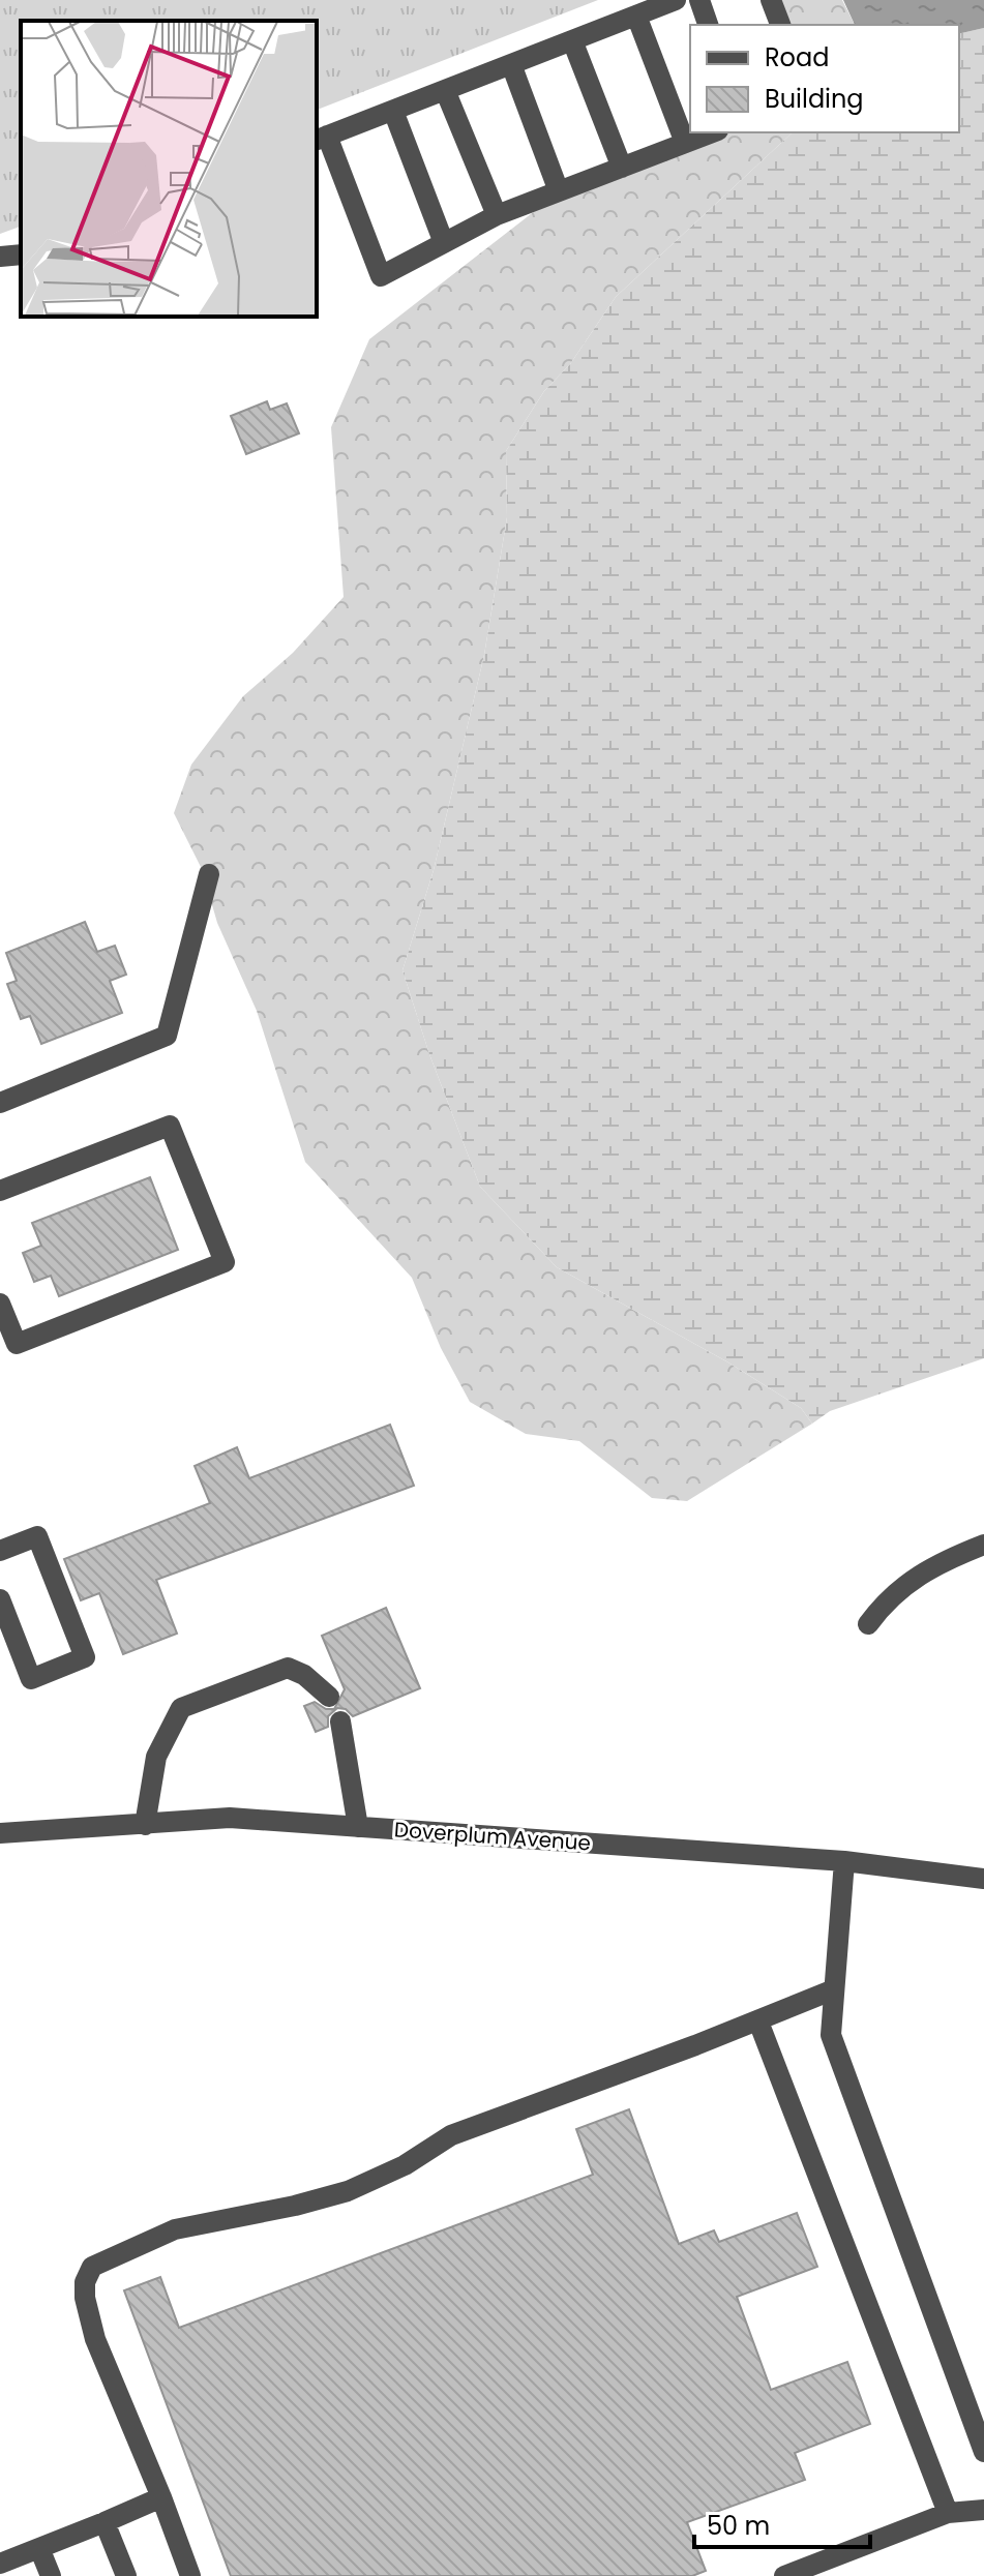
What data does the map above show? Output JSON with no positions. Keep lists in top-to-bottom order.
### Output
{
  "streets": {
    "street": ["Doverplum Avenue"]
  },
  "legend": ["Road", "Building"],
  "scale_bar": "50 m"
}
